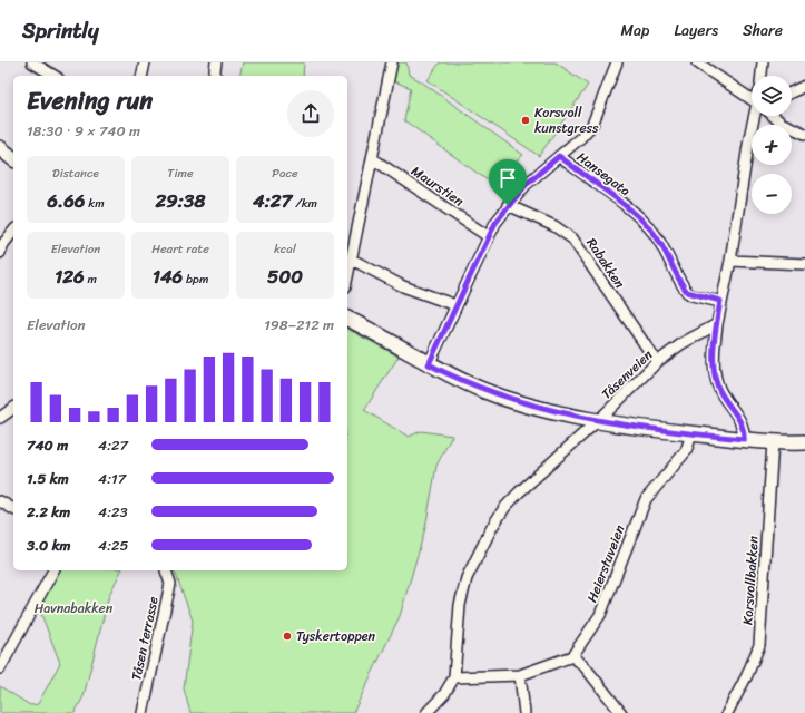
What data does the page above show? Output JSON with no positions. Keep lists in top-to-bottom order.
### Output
{
  "streets": {
    "street": [
      "Hansegata",
      "Maurstien",
      "Rabakken",
      "Tåsenveien",
      "Heierstuveien",
      "Korsvollbakken",
      "Tåsen terrasse"
    ]
  },
  "crossings": [
    ["Rabakken", "Tåsenveien"]
  ],
  "parks": ["Havnabakken"],
  "places": ["Korsvoll kunstgress", "Tyskertoppen"],
  "page": {
    "header": "Sprintly",
    "nav": ["Map", "Layers", "Share"],
    "map_buttons": ["+", "−"],
    "heading": ["Evening run", "18:30 · 9 × 740 m"],
    "stats": [
      ["Distance", "6.66 km"],
      ["Time", "29:38"],
      ["Pace", "4:27 /km"],
      ["Elevation", "126 m"],
      ["Heart rate", "146 bpm"],
      ["kcal", "500"]
    ],
    "chart": ["Elevation", "198–212 m"],
    "list": [
      {
        "name": "740 m",
        "note": "4:27"
      },
      {
        "name": "1.5 km",
        "note": "4:17"
      },
      {
        "name": "2.2 km",
        "note": "4:23"
      },
      {
        "name": "3.0 km",
        "note": "4:25"
      }
    ]
  }
}
